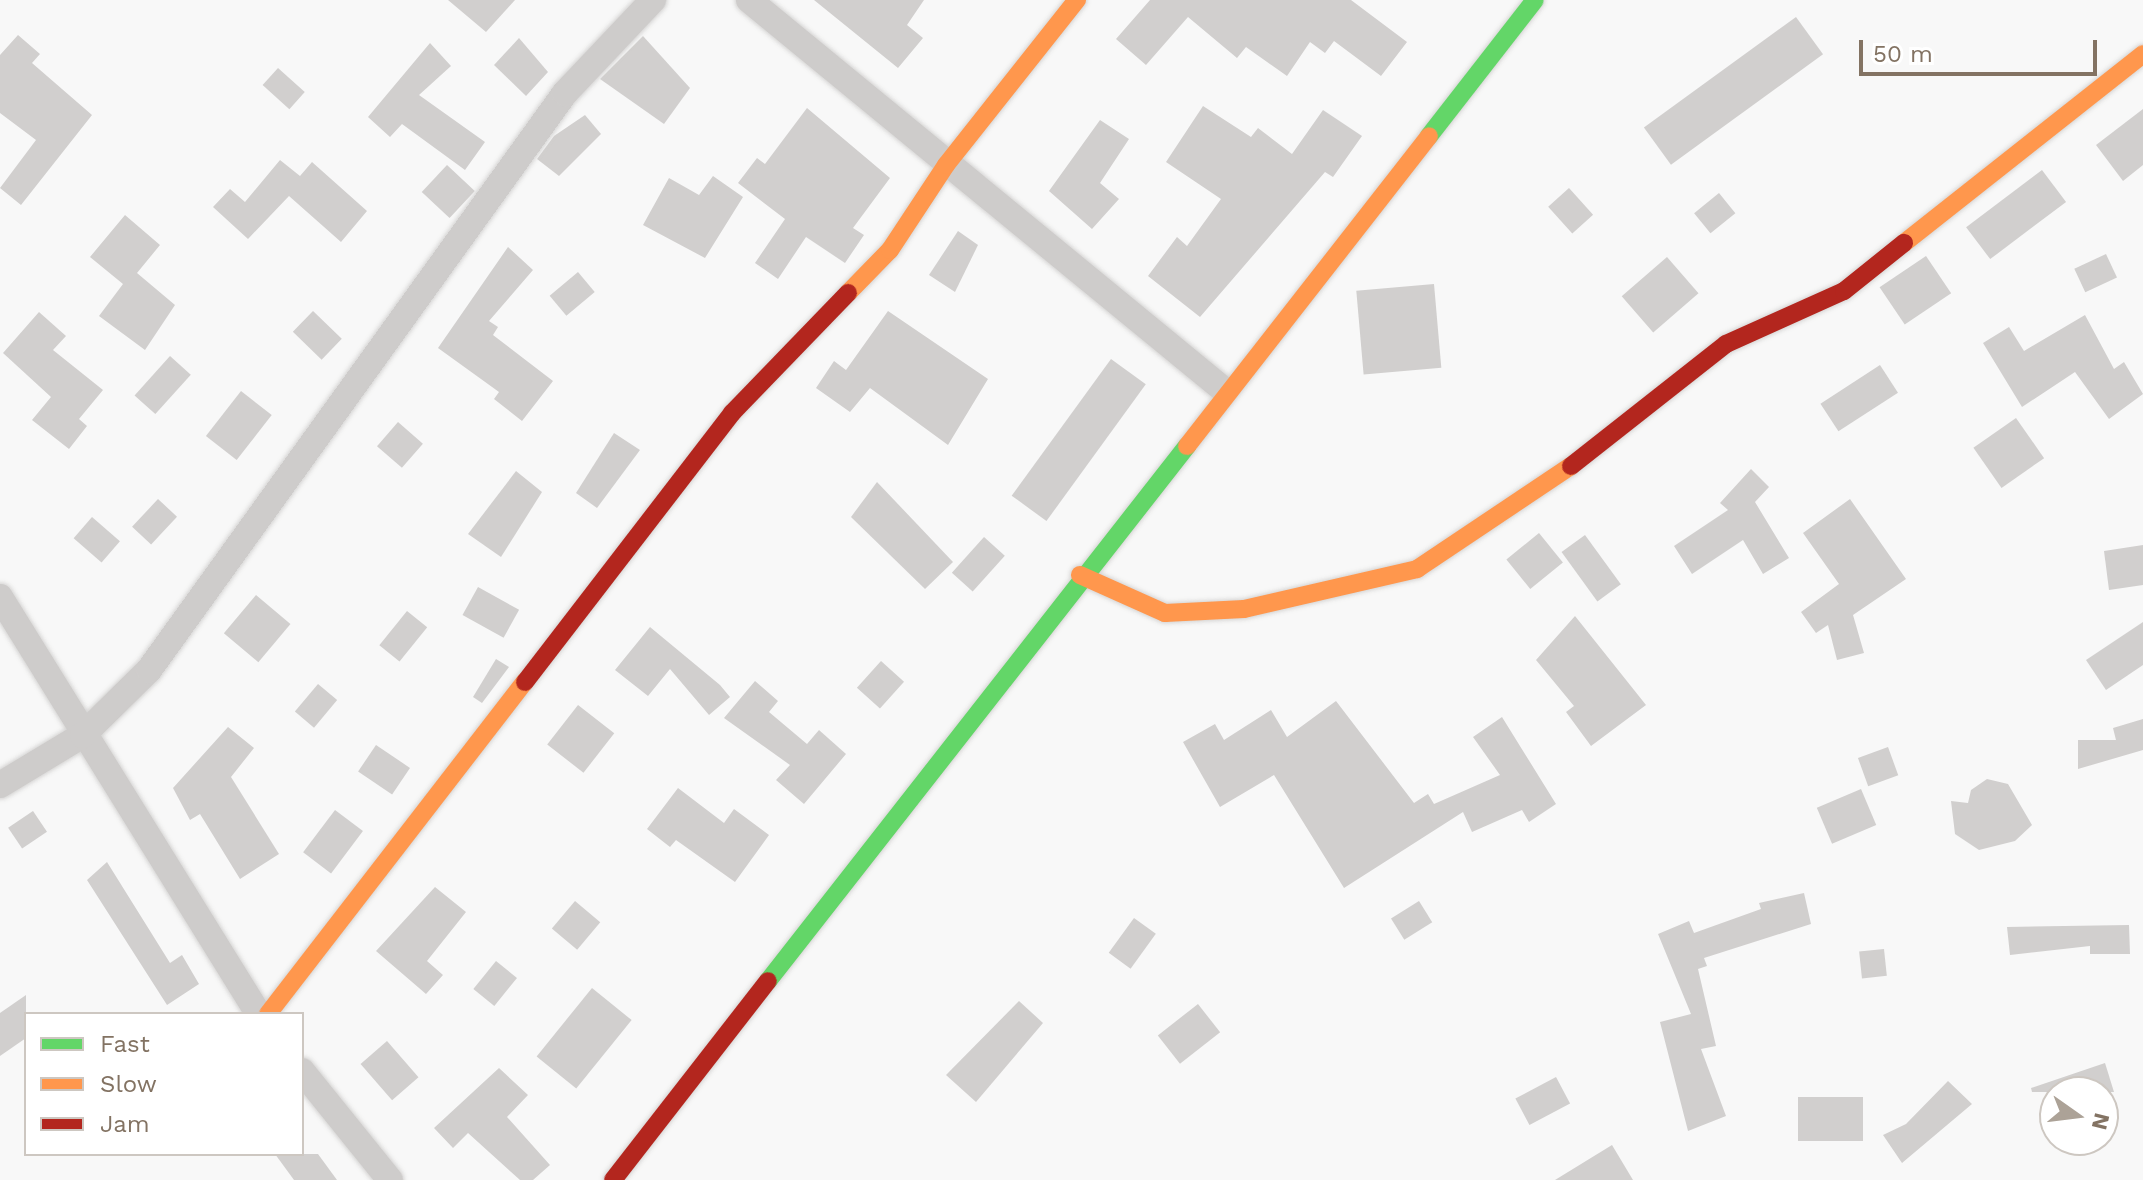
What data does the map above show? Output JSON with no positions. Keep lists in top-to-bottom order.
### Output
{
  "legend": ["Fast", "Slow", "Jam"],
  "scale_bar": "50 m",
  "north": "right"
}
